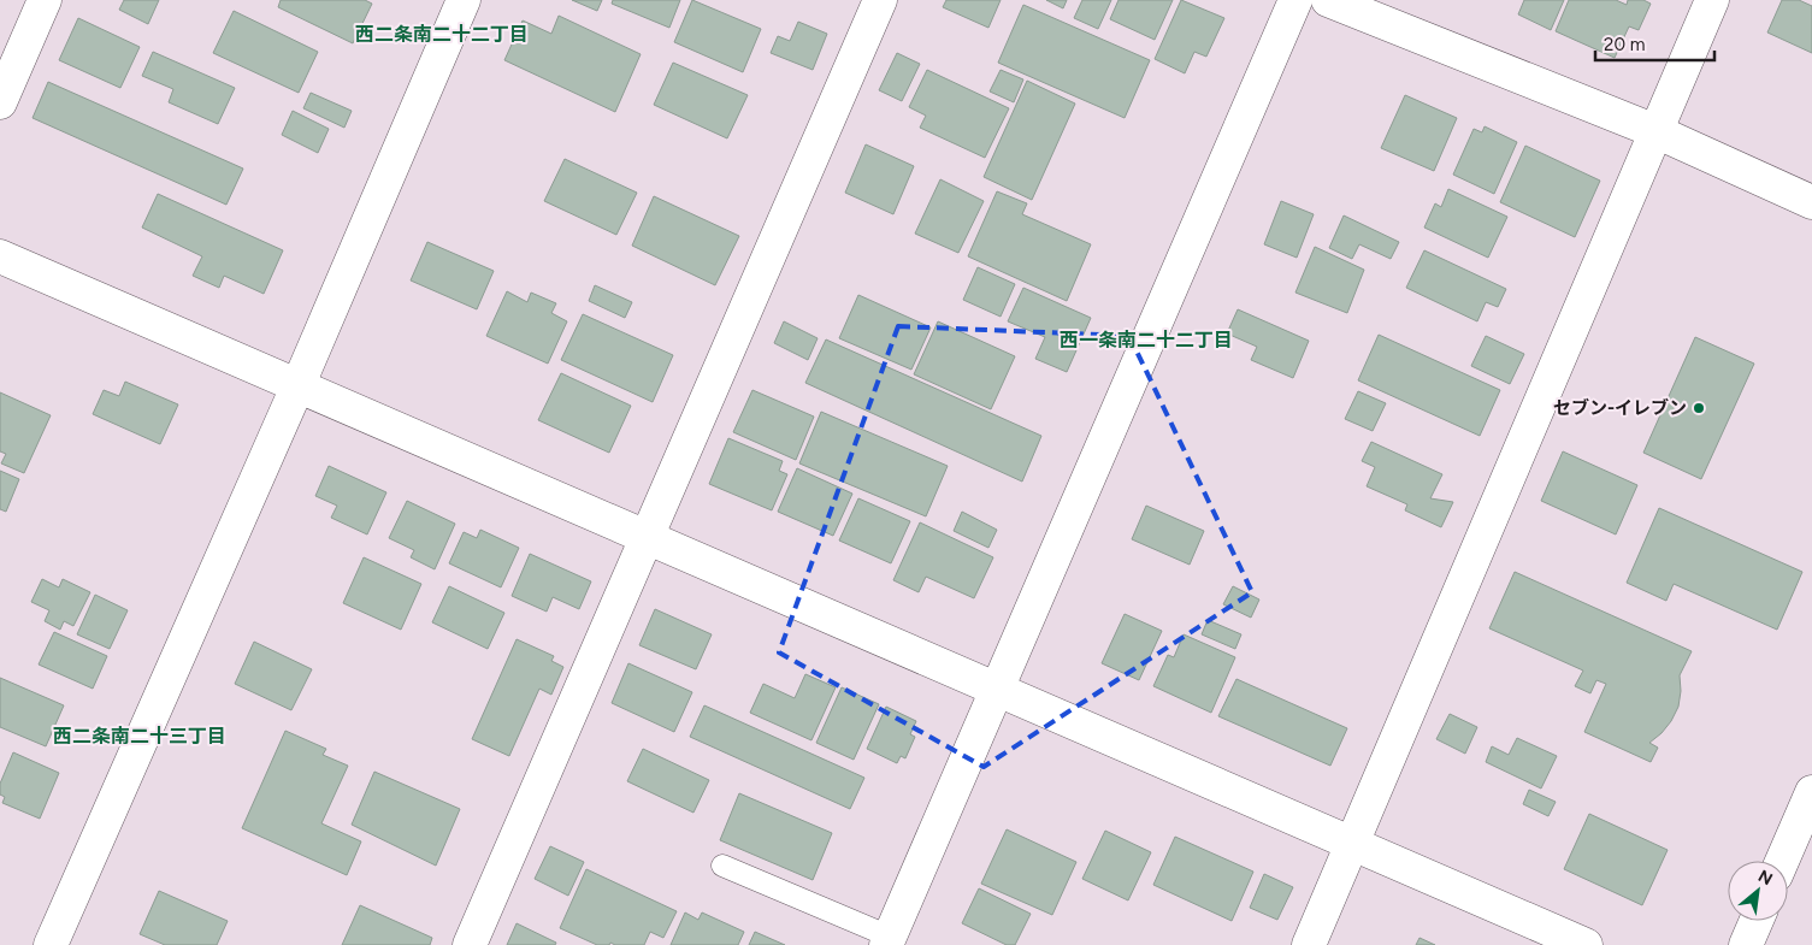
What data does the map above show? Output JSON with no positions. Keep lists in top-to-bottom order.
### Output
{
  "districts": ["西二条南二十二丁目", "西一条南二十二丁目", "西二条南二十三丁目"],
  "places": ["セブン-イレブン"],
  "scale_bar": "20 m",
  "north": "top right"
}
